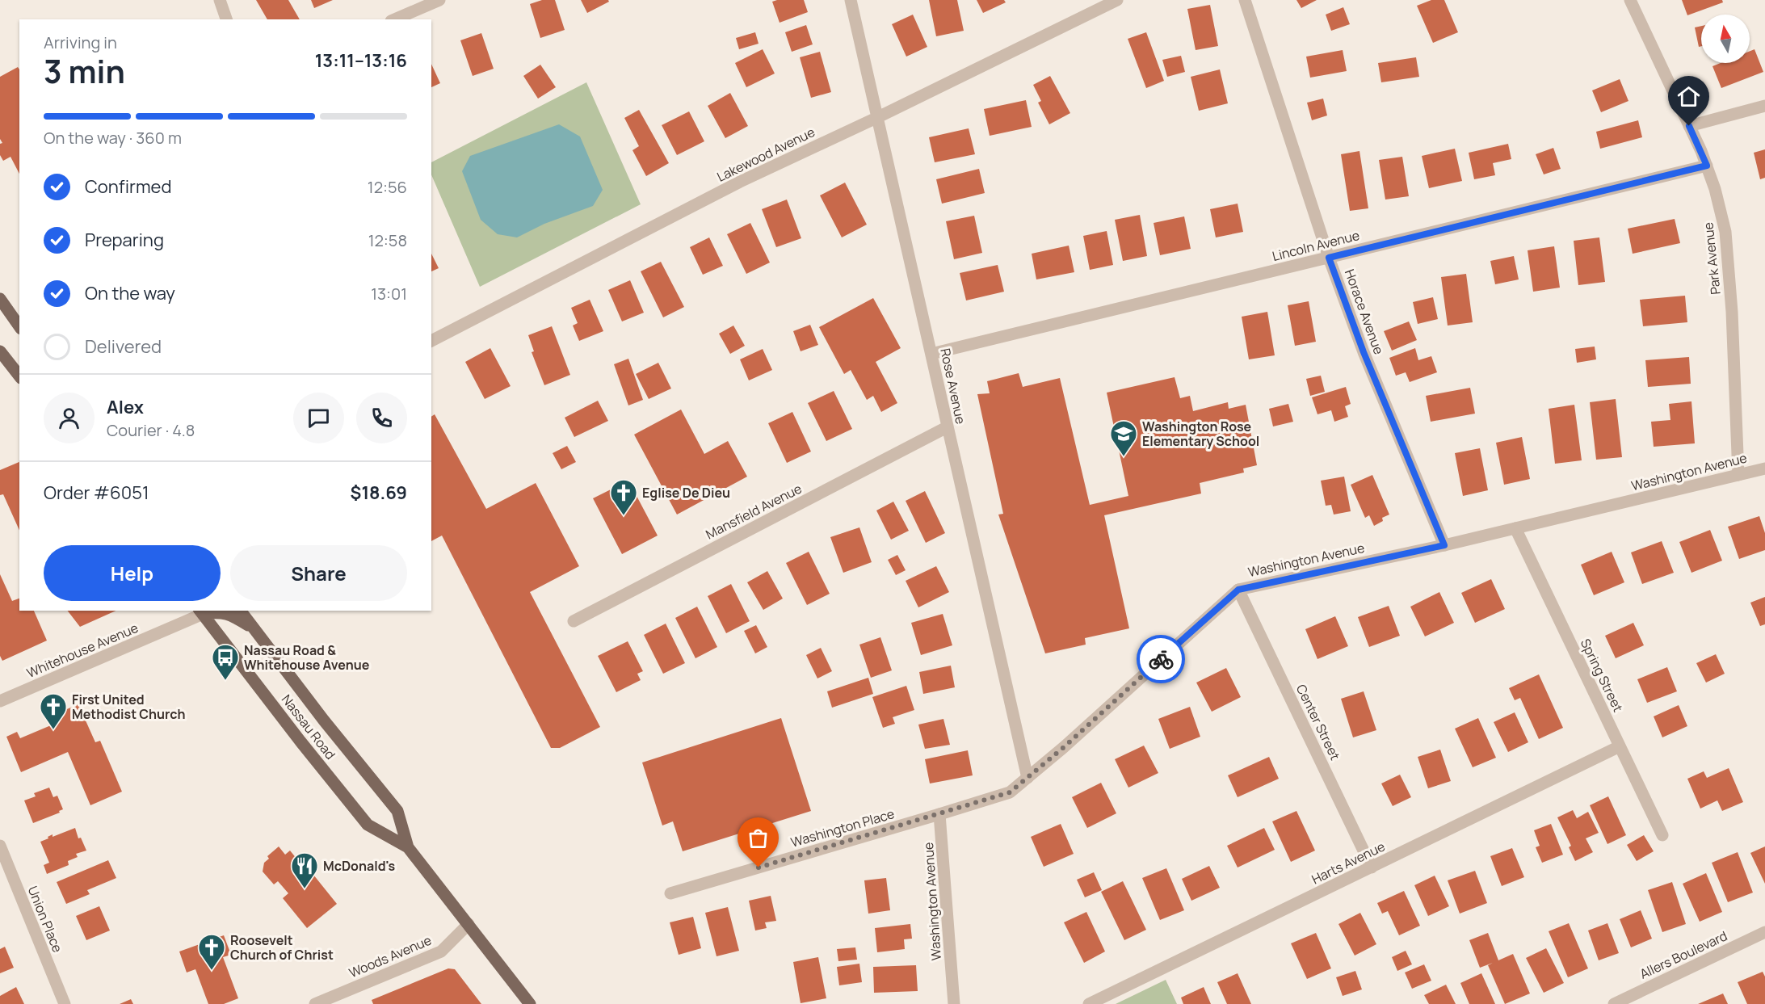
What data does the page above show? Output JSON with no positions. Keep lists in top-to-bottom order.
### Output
{
  "streets": {
    "main road": ["Nassau Road"],
    "street": [
      "Lakewood Avenue",
      "Lincoln Avenue",
      "Park Avenue",
      "Horace Avenue",
      "Rose Avenue",
      "Washington Avenue",
      "Mansfield Avenue",
      "Whitehouse Avenue",
      "Spring Street",
      "Center Street",
      "Washington Place",
      "Harts Avenue",
      "Union Place",
      "Allers Boulevard",
      "Woods Avenue"
    ]
  },
  "crossings": [
    ["Lakewood Avenue", "Rose Avenue"],
    ["Lincoln Avenue", "Park Avenue"],
    ["Lincoln Avenue", "Horace Avenue"],
    ["Lincoln Avenue", "Rose Avenue"],
    ["Park Avenue", "Washington Avenue"],
    ["Horace Avenue", "Washington Avenue"],
    ["Rose Avenue", "Washington Avenue"],
    ["Rose Avenue", "Mansfield Avenue"],
    ["Washington Avenue", "Spring Street"],
    ["Washington Avenue", "Center Street"],
    ["Washington Avenue", "Washington Place"],
    ["Whitehouse Avenue", "Nassau Road"],
    ["Spring Street", "Harts Avenue"],
    ["Center Street", "Harts Avenue"],
    ["Nassau Road", "Woods Avenue"]
  ],
  "places": {
    "school or university": ["Washington Rose Elementary School"],
    "church": ["Eglise De Dieu", "First United Methodist Church", "Roosevelt Church of Christ"],
    "bus stop": ["Nassau Road & Whitehouse Avenue"],
    "restaurant": ["McDonald's"]
  },
  "north": "top",
  "page": {
    "heading": ["3 min", "Arriving in", "13:11–13:16"],
    "panel": [
      "Alex",
      "Courier · 4.8",
      "Order #6051",
      "$18.69"
    ],
    "bar": "On the way · 360 m",
    "list": [
      ["Confirmed", "12:56"],
      ["Preparing", "12:58"],
      ["On the way", "13:01"],
      "Delivered"
    ],
    "buttons": ["Help", "Share"]
  }
}
